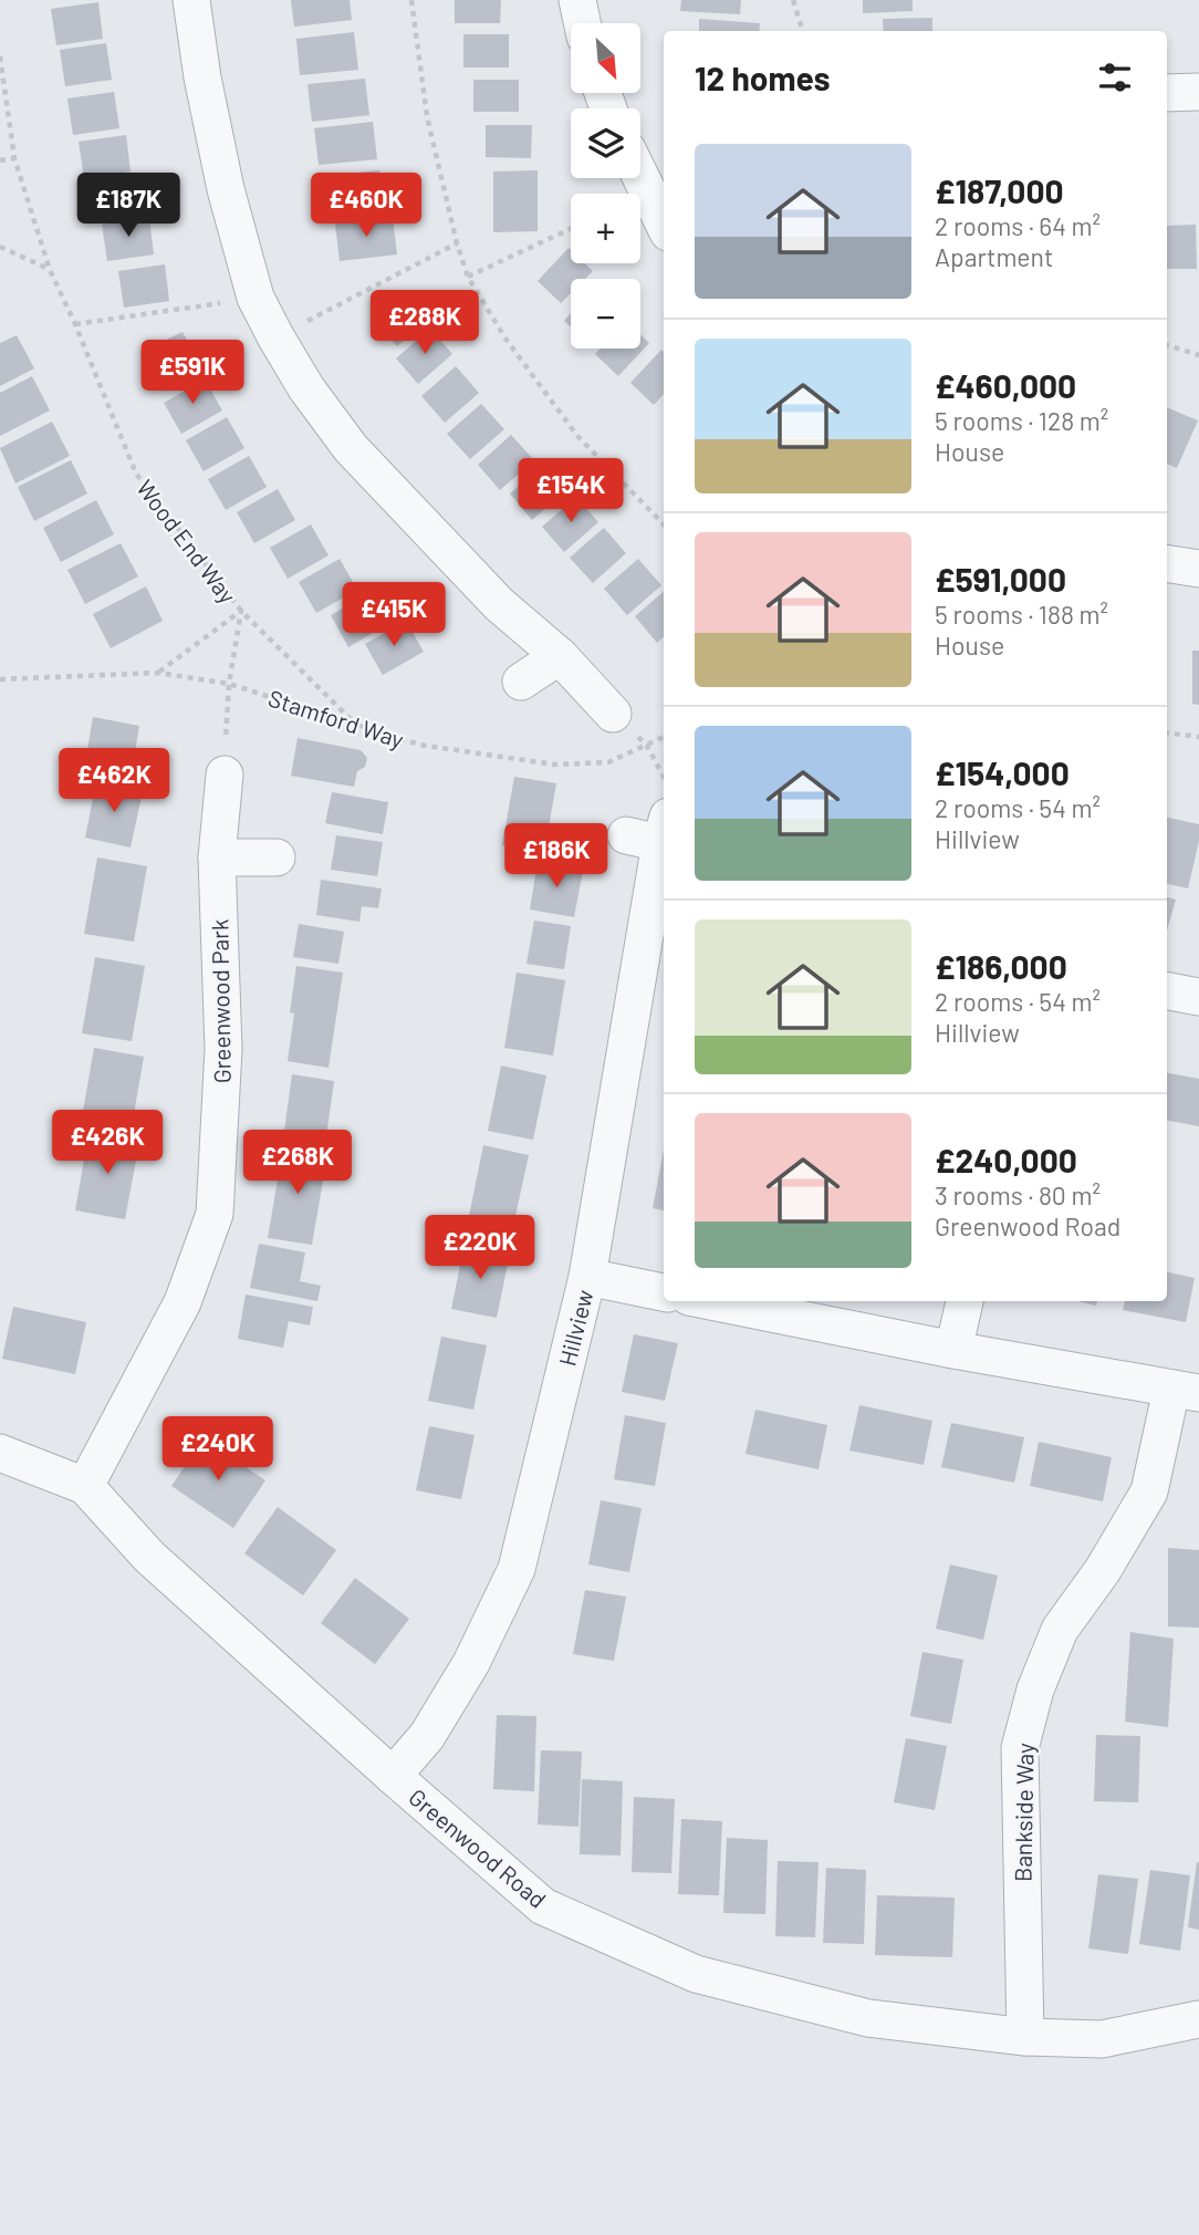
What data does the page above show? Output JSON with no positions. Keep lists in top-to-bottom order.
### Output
{
  "streets": {
    "street": [
      "Greenwood Park",
      "Hillview",
      "Bankside Way",
      "Greenwood Road"
    ],
    "path": ["Wood End Way", "Stamford Way"]
  },
  "crossings": [
    ["Wood End Way", "Stamford Way"],
    ["Greenwood Park", "Greenwood Road"],
    ["Hillview", "Greenwood Road"],
    ["Bankside Way", "Greenwood Road"]
  ],
  "north": "bottom right",
  "page": {
    "map_buttons": ["+", "−"],
    "heading": "12 homes",
    "list": [
      {
        "name": "£187,000",
        "note": "2 rooms · 64 m² · Apartment"
      },
      {
        "name": "£460,000",
        "note": "5 rooms · 128 m² · House"
      },
      {
        "name": "£591,000",
        "note": "5 rooms · 188 m² · House"
      },
      {
        "name": "£154,000",
        "note": "2 rooms · 54 m² · Hillview"
      },
      {
        "name": "£186,000",
        "note": "2 rooms · 54 m² · Hillview"
      },
      {
        "name": "£240,000",
        "note": "3 rooms · 80 m² · Greenwood Road"
      }
    ],
    "price": [
      "£187K",
      "£460K",
      "£288K",
      "£591K",
      "£154K",
      "£415K",
      "£462K",
      "£186K",
      "£426K",
      "£268K",
      "£220K",
      "£240K"
    ]
  }
}
